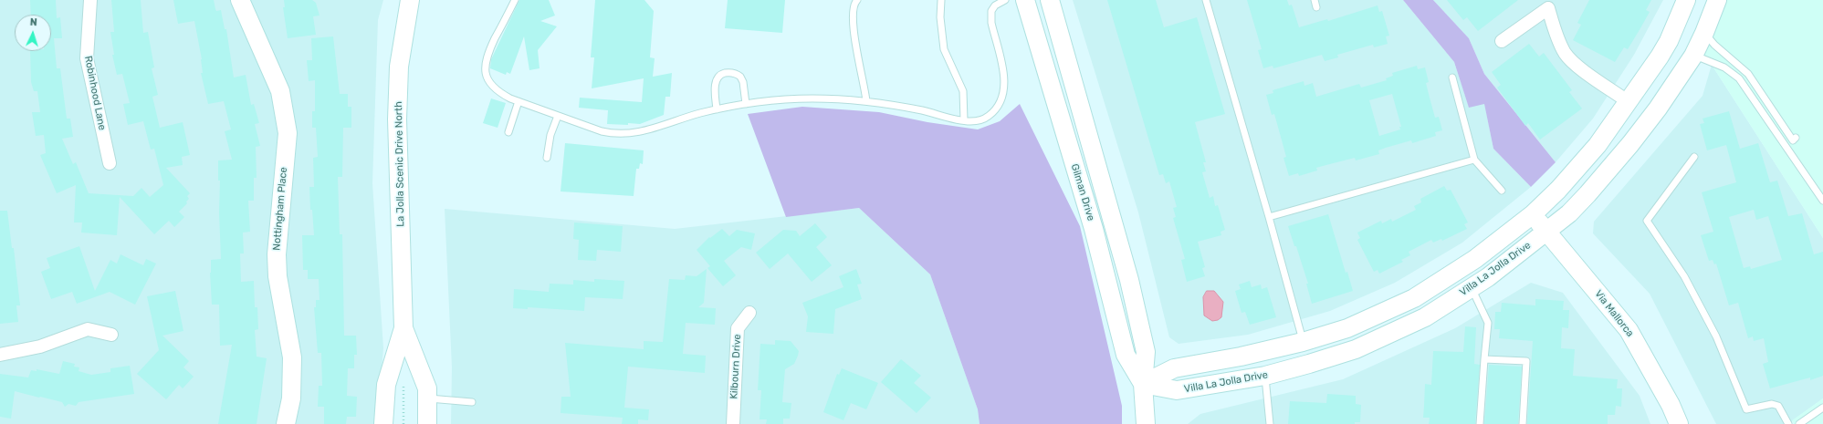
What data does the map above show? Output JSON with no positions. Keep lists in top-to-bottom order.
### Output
{
  "streets": {
    "main road": [
      "La Jolla Scenic Drive North",
      "Gilman Drive",
      "Nottingham Place",
      "Villa La Jolla Drive",
      "Via Mallorca"
    ],
    "street": ["Robinhood Lane", "Kilbourn Drive"]
  },
  "crossings": [
    ["Gilman Drive", "Villa La Jolla Drive"],
    ["Villa La Jolla Drive", "Via Mallorca"]
  ],
  "north": "top"
}
